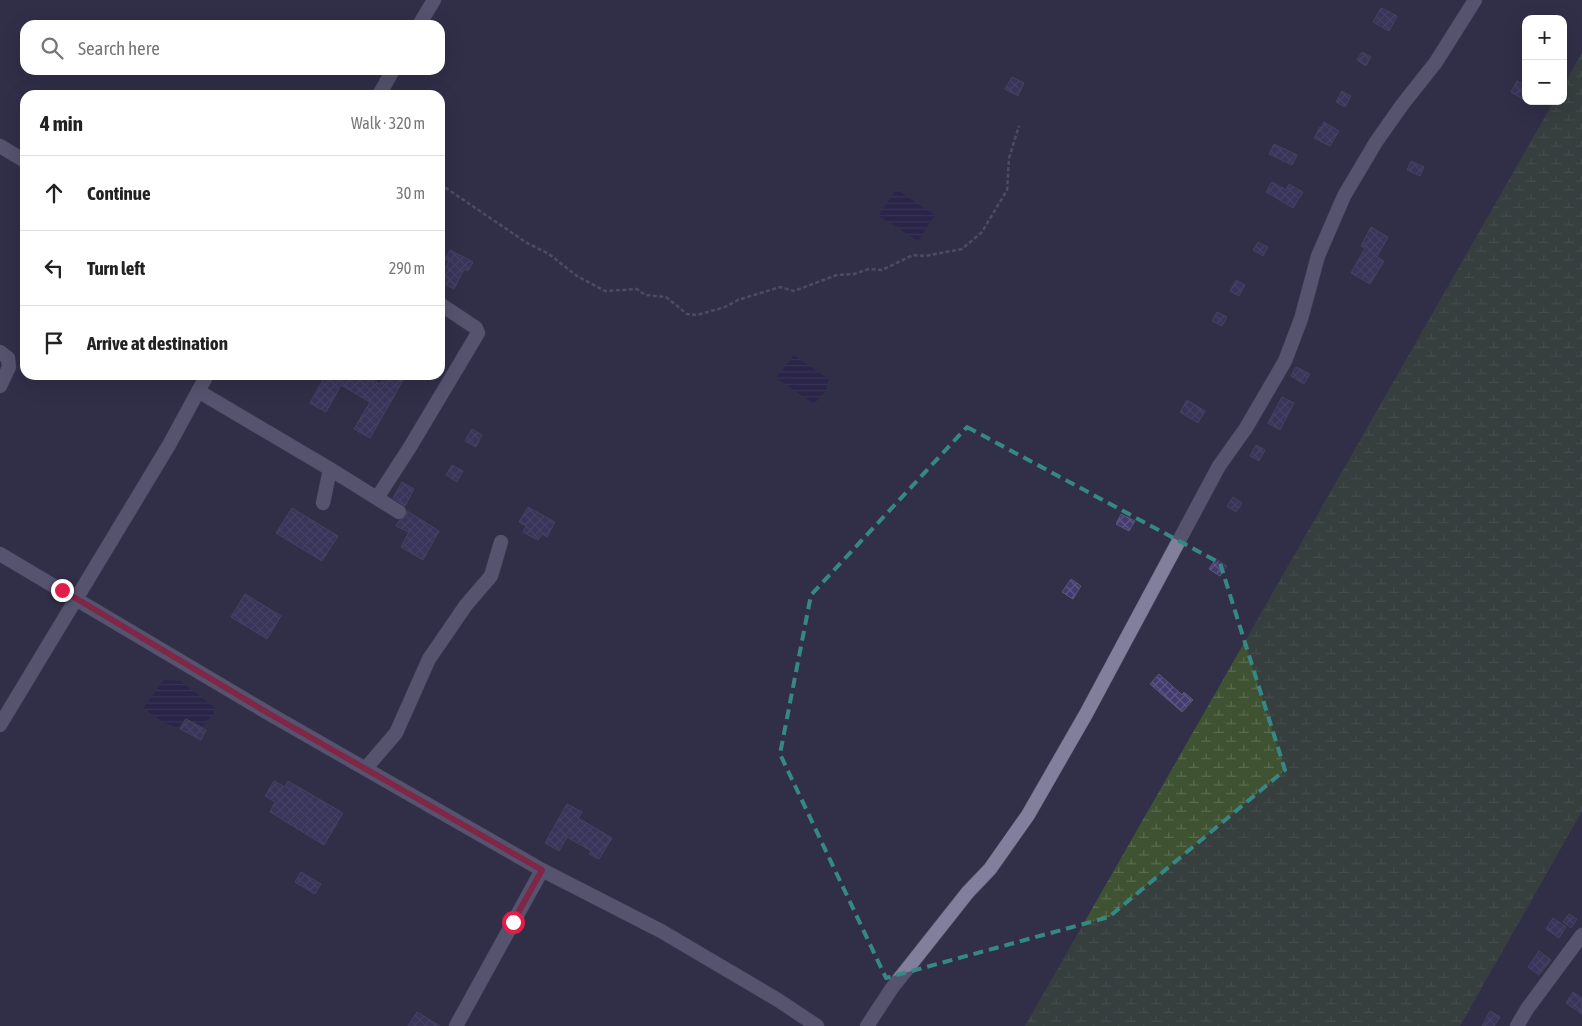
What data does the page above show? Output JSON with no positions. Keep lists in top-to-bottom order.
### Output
{
  "page": {
    "map_buttons": ["+", "−"],
    "search": "Search here",
    "heading": ["4 min", "Walk · 320 m"],
    "list": [
      ["Continue", "30 m"],
      ["Turn left", "290 m"],
      "Arrive at destination"
    ]
  }
}
